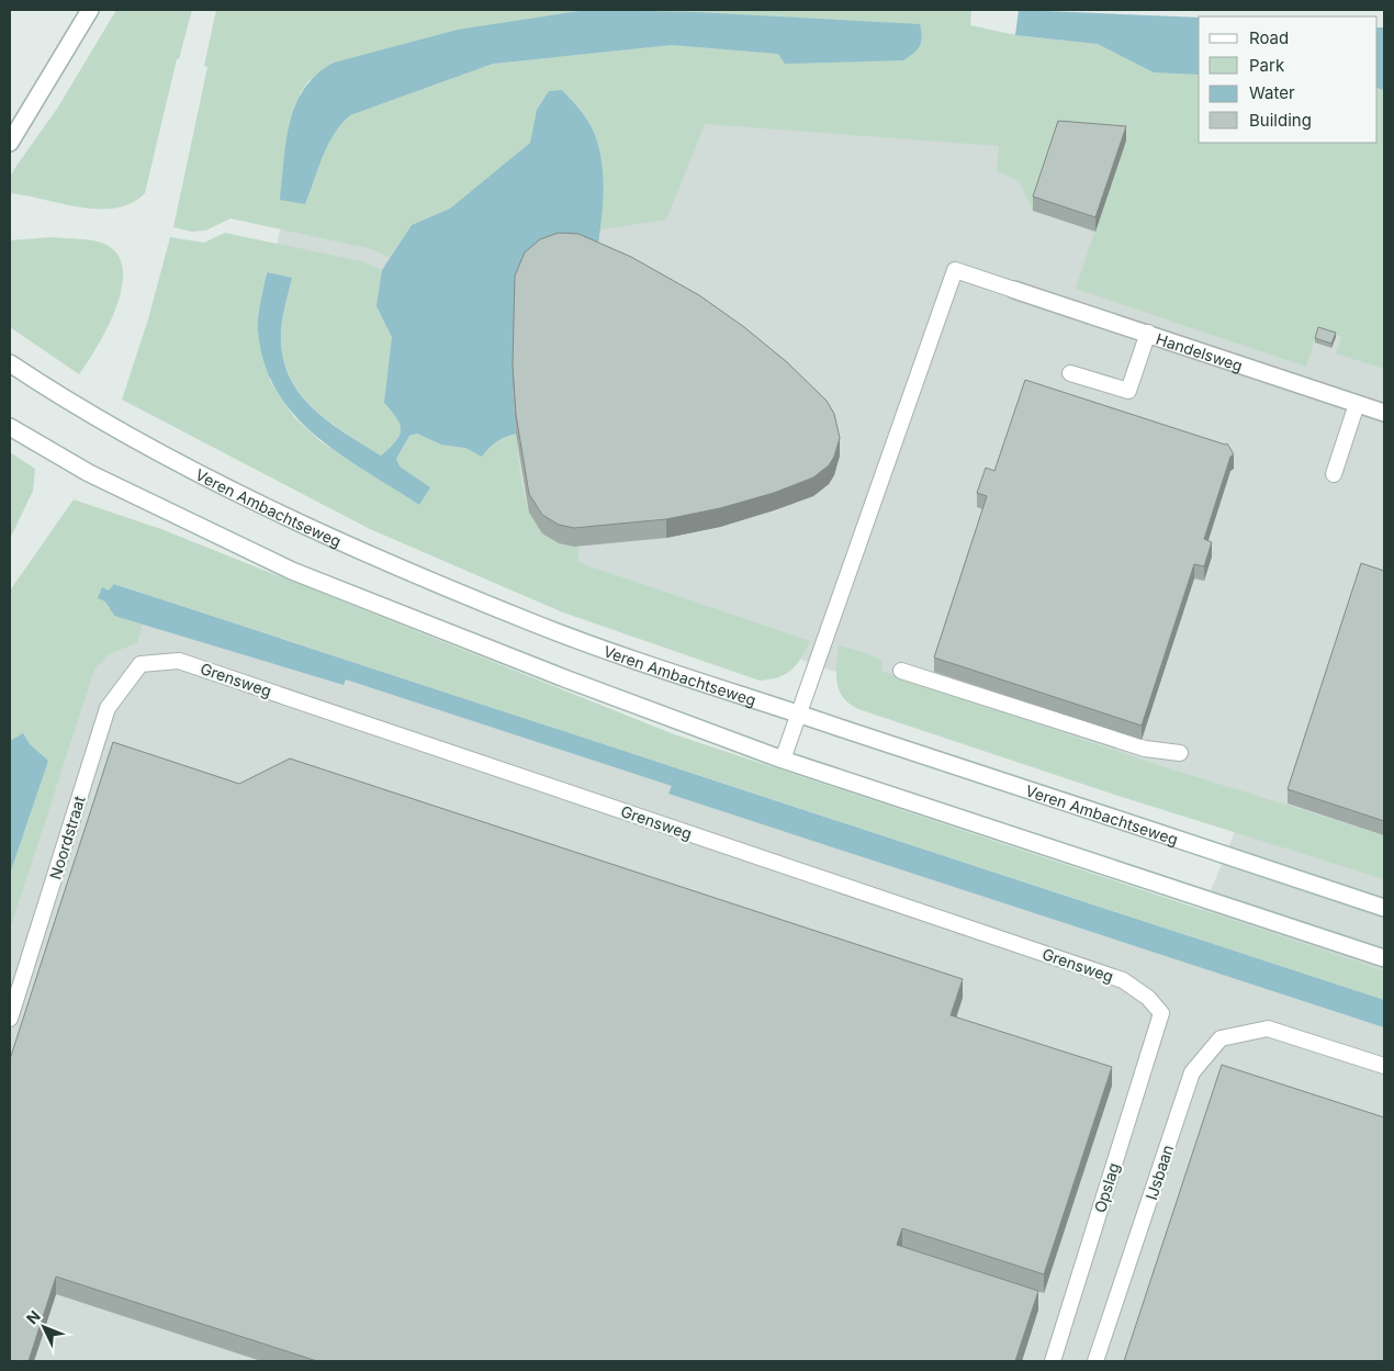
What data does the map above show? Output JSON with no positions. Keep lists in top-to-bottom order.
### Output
{
  "streets": {
    "main road": ["Handelsweg", "Veren Ambachtseweg"],
    "lane": [
      "Grensweg",
      "Noordstraat",
      "IJsbaan",
      "Opslag"
    ]
  },
  "crossings": [
    ["Grensweg", "Noordstraat"],
    ["Grensweg", "Opslag"]
  ],
  "legend": [
    "Road",
    "Park",
    "Water",
    "Building"
  ],
  "north": "top left"
}
